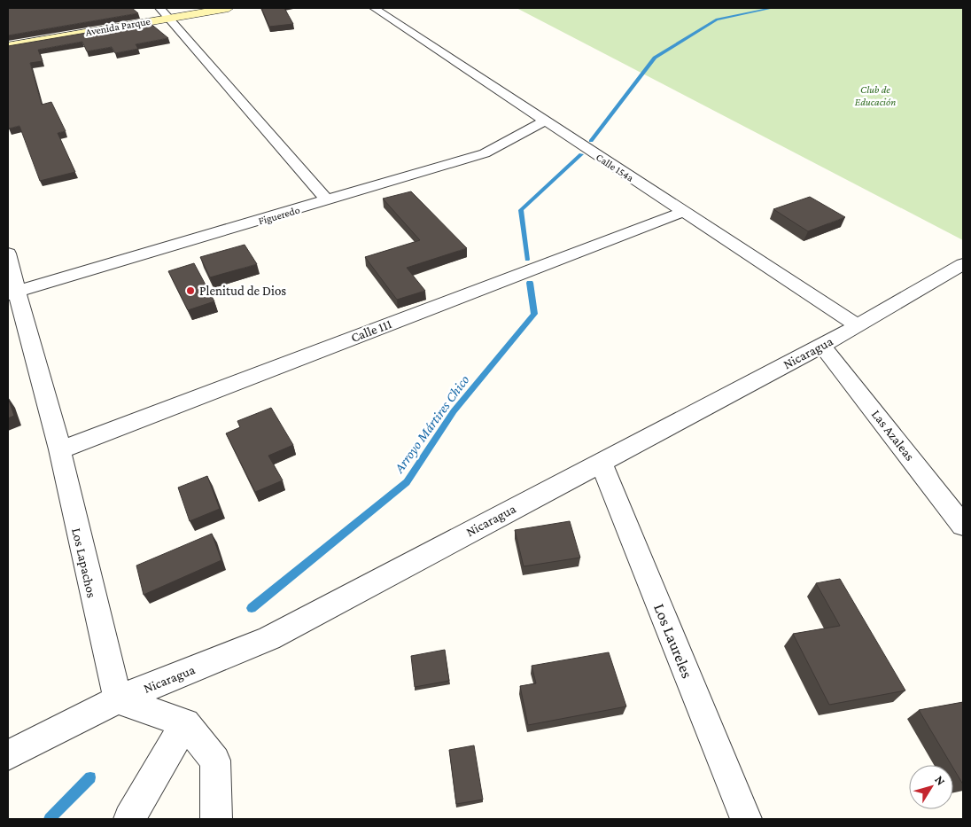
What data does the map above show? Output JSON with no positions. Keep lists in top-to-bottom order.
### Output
{
  "streets": {
    "street": [
      "Avenida Parque",
      "Calle 154a",
      "Figueredo",
      "Calle 111",
      "Nicaragua",
      "Las Azaleas",
      "Los Lapachos",
      "Los Laureles"
    ]
  },
  "crossings": [
    ["Calle 154a", "Figueredo"],
    ["Calle 154a", "Calle 111"],
    ["Calle 154a", "Nicaragua"],
    ["Figueredo", "Los Lapachos"],
    ["Calle 111", "Los Lapachos"],
    ["Nicaragua", "Las Azaleas"],
    ["Nicaragua", "Los Lapachos"],
    ["Nicaragua", "Los Laureles"]
  ],
  "water": ["Arroyo Mártires Chico"],
  "parks": ["Club de Educación"],
  "places": ["Plenitud de Dios"],
  "north": "top right"
}
